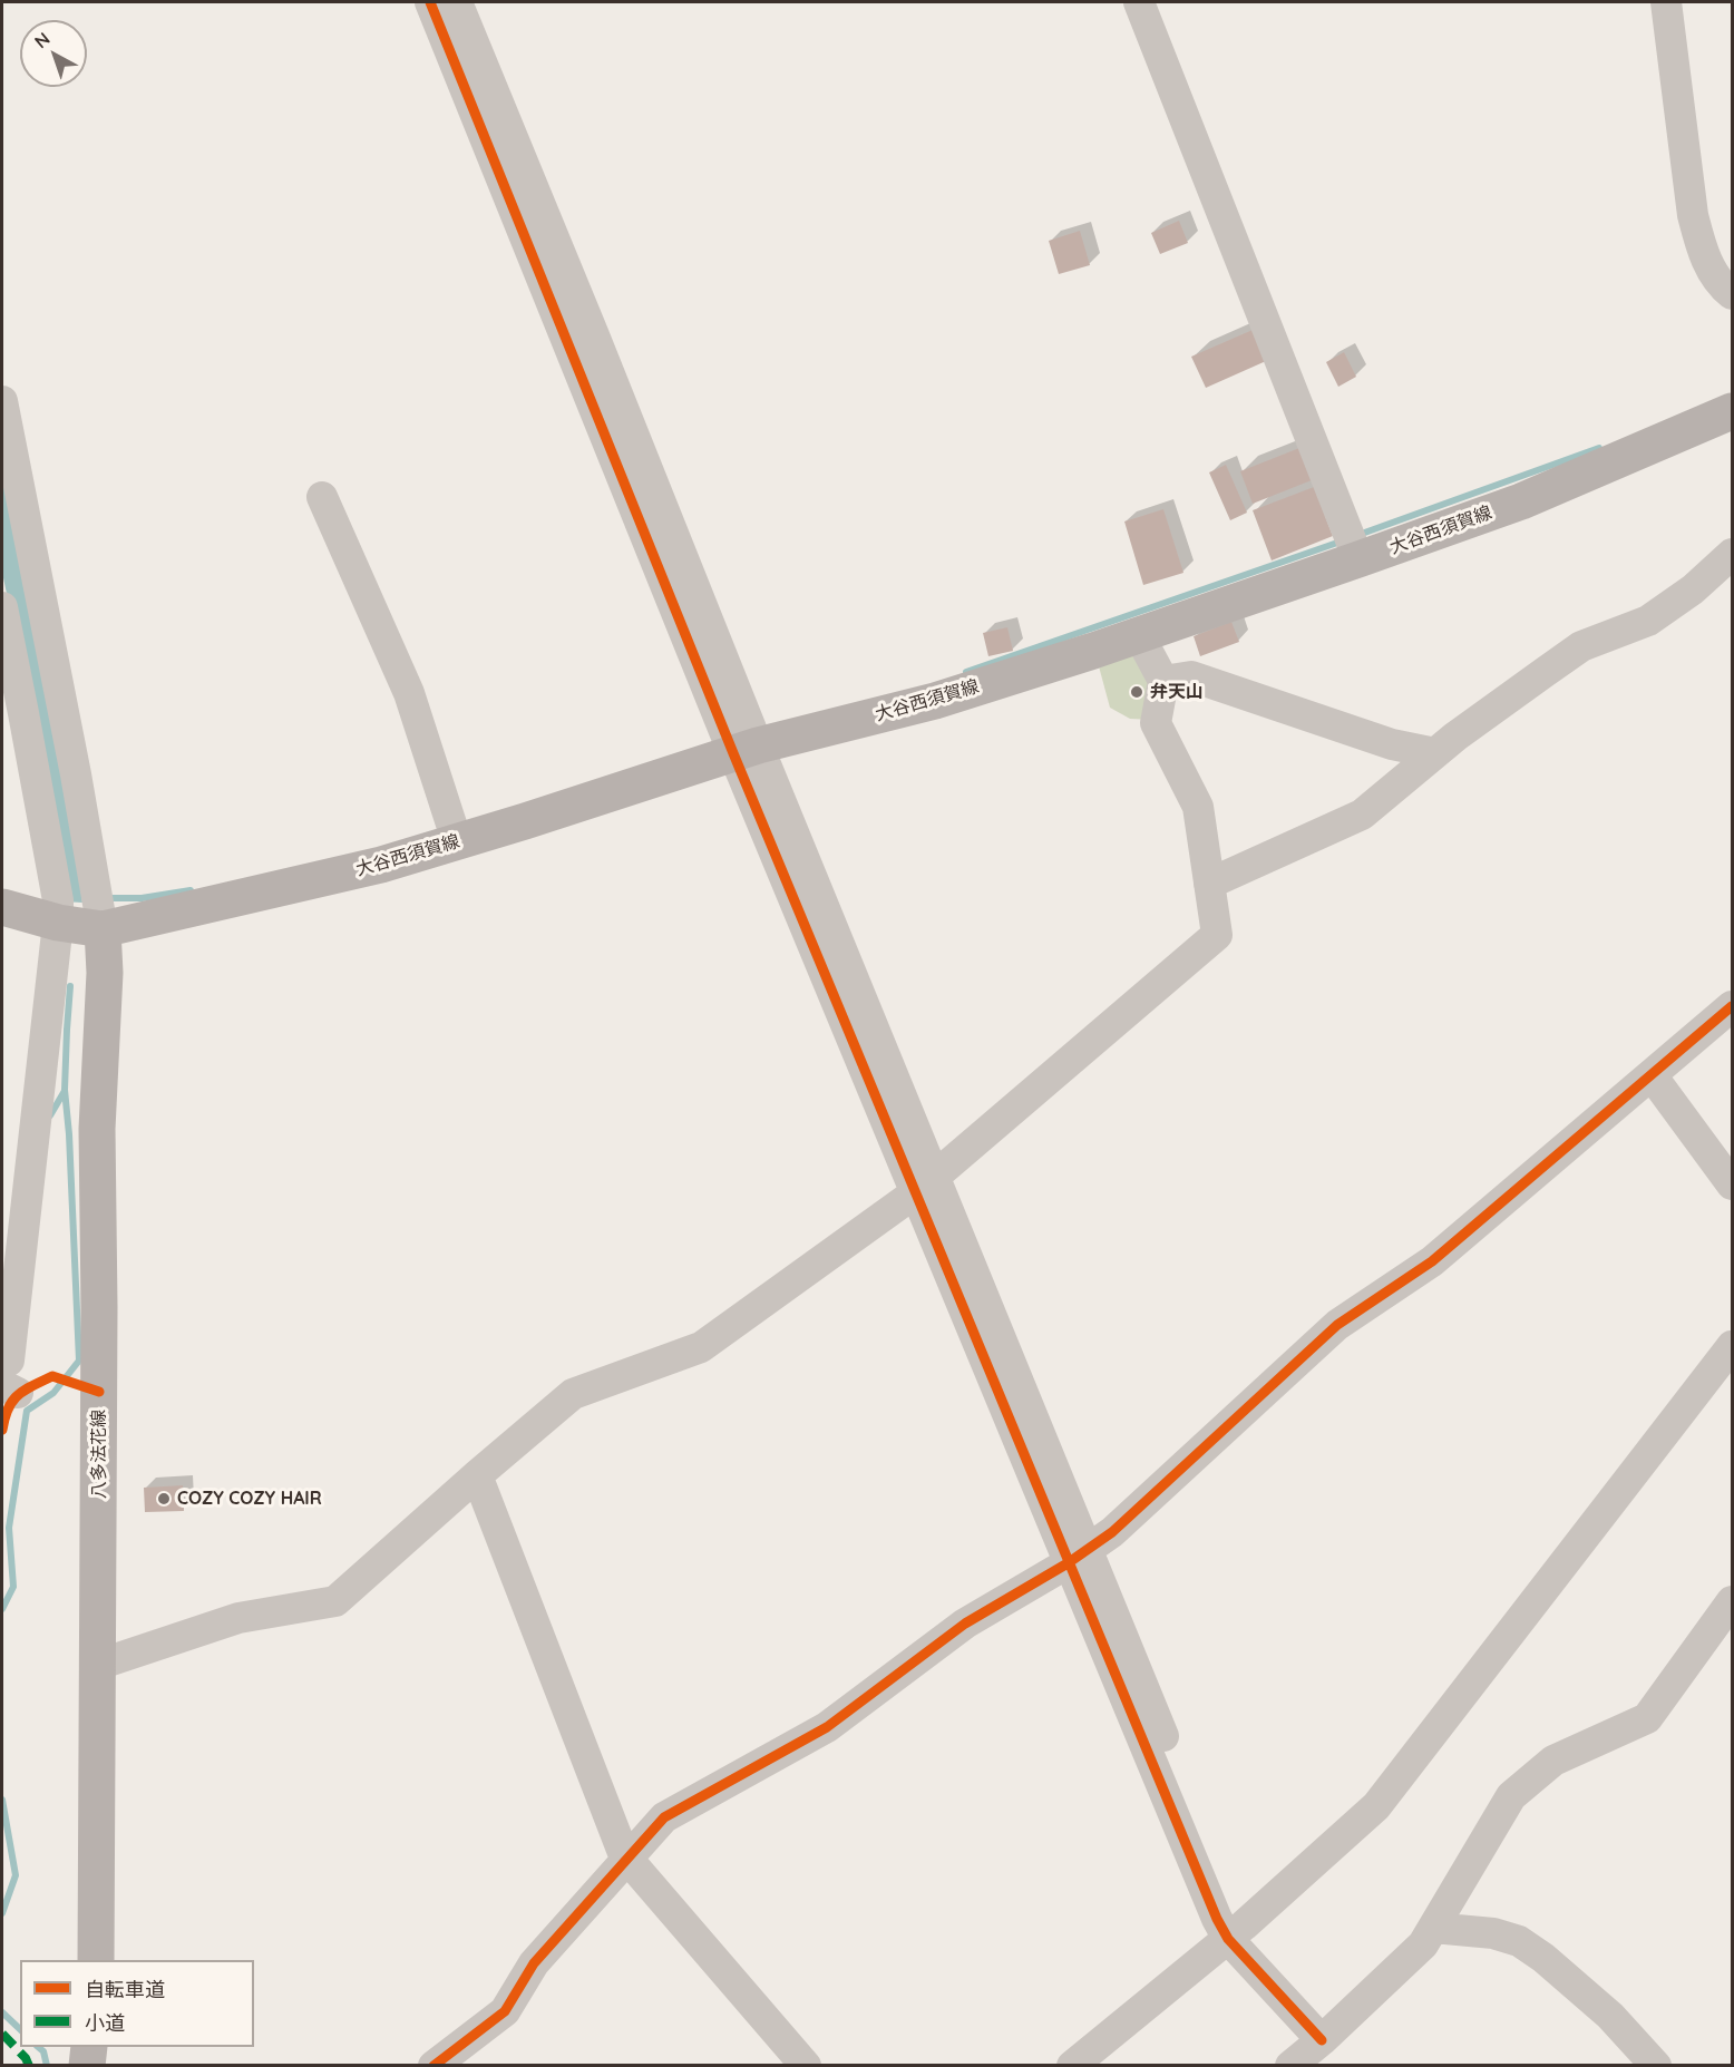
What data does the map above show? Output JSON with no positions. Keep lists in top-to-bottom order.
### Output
{
  "streets": {
    "main road": ["大谷西須賀線", "八多法花線"]
  },
  "crossings": [
    ["大谷西須賀線", "八多法花線"]
  ],
  "places": ["弁天山", "COZY COZY HAIR"],
  "legend": ["自転車道", "小道"],
  "north": "top left"
}
